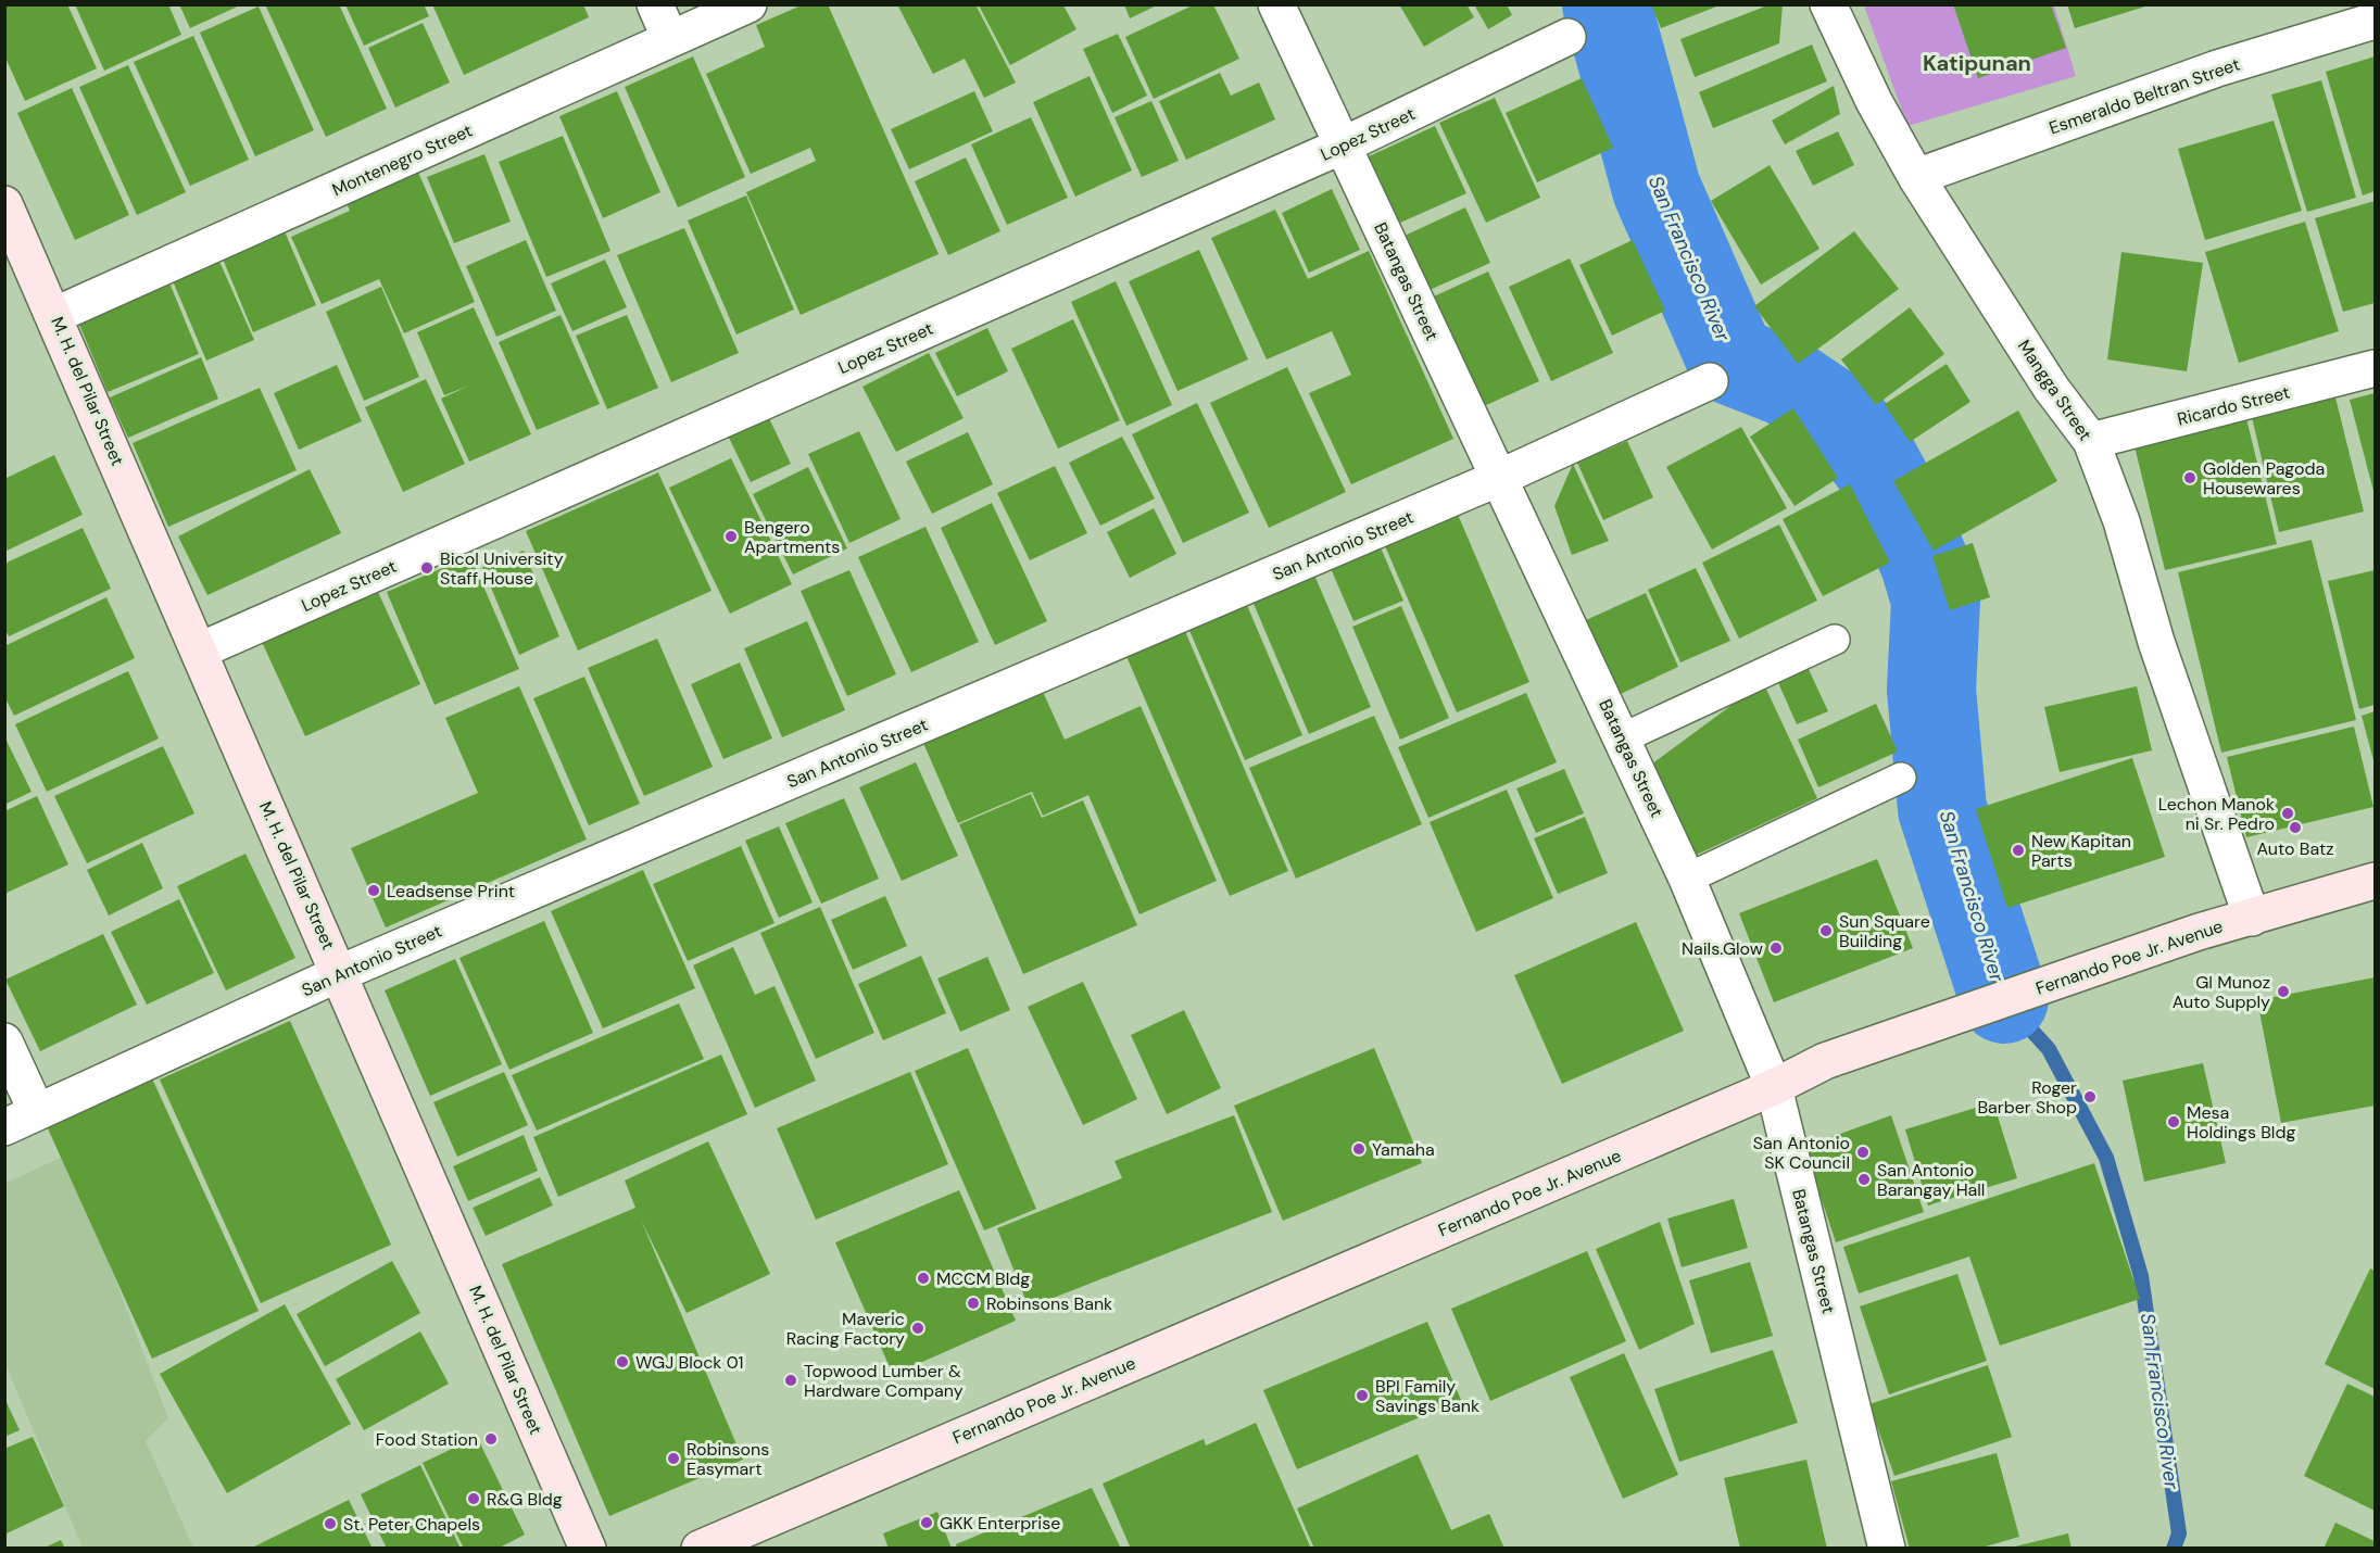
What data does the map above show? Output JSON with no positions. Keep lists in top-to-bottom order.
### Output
{
  "streets": {
    "main road": ["M. H. del Pilar Street", "Fernando Poe Jr. Avenue"],
    "street": [
      "Esmeraldo Beltran Street",
      "Lopez Street",
      "Montenegro Street",
      "Batangas Street",
      "Mangga Street",
      "Ricardo Street",
      "San Antonio Street"
    ]
  },
  "crossings": [
    ["Esmeraldo Beltran Street", "Mangga Street"],
    ["Lopez Street", "Batangas Street"],
    ["Lopez Street", "M. H. del Pilar Street"],
    ["Montenegro Street", "M. H. del Pilar Street"],
    ["Batangas Street", "San Antonio Street"],
    ["Batangas Street", "Fernando Poe Jr. Avenue"],
    ["Mangga Street", "Ricardo Street"],
    ["Mangga Street", "Fernando Poe Jr. Avenue"],
    ["M. H. del Pilar Street", "San Antonio Street"]
  ],
  "districts": ["Katipunan"],
  "water": ["San Francisco River"],
  "places": [
    "Golden Pagoda Housewares",
    "Bengero Apartments",
    "Bicol University Staff House",
    "Lechon Manok ni Sr. Pedro",
    "Auto Batz",
    "New Kapitan Parts",
    "Leadsense Print",
    "Sun Square Building",
    "Nails.Glow",
    "GI Munoz Auto Supply",
    "Roger Barber Shop",
    "Mesa Holdings Bldg",
    "Yamaha",
    "San Antonio SK Council",
    "San Antonio Barangay Hall",
    "MCCM Bldg",
    "Robinsons Bank",
    "Maveric Racing Factory",
    "WGJ Block 01",
    "Topwood Lumber & Hardware Company",
    "BPI Family Savings Bank",
    "Food Station",
    "Robinsons Easymart",
    "R&G Bldg",
    "GKK Enterprise",
    "St. Peter Chapels"
  ]
}
